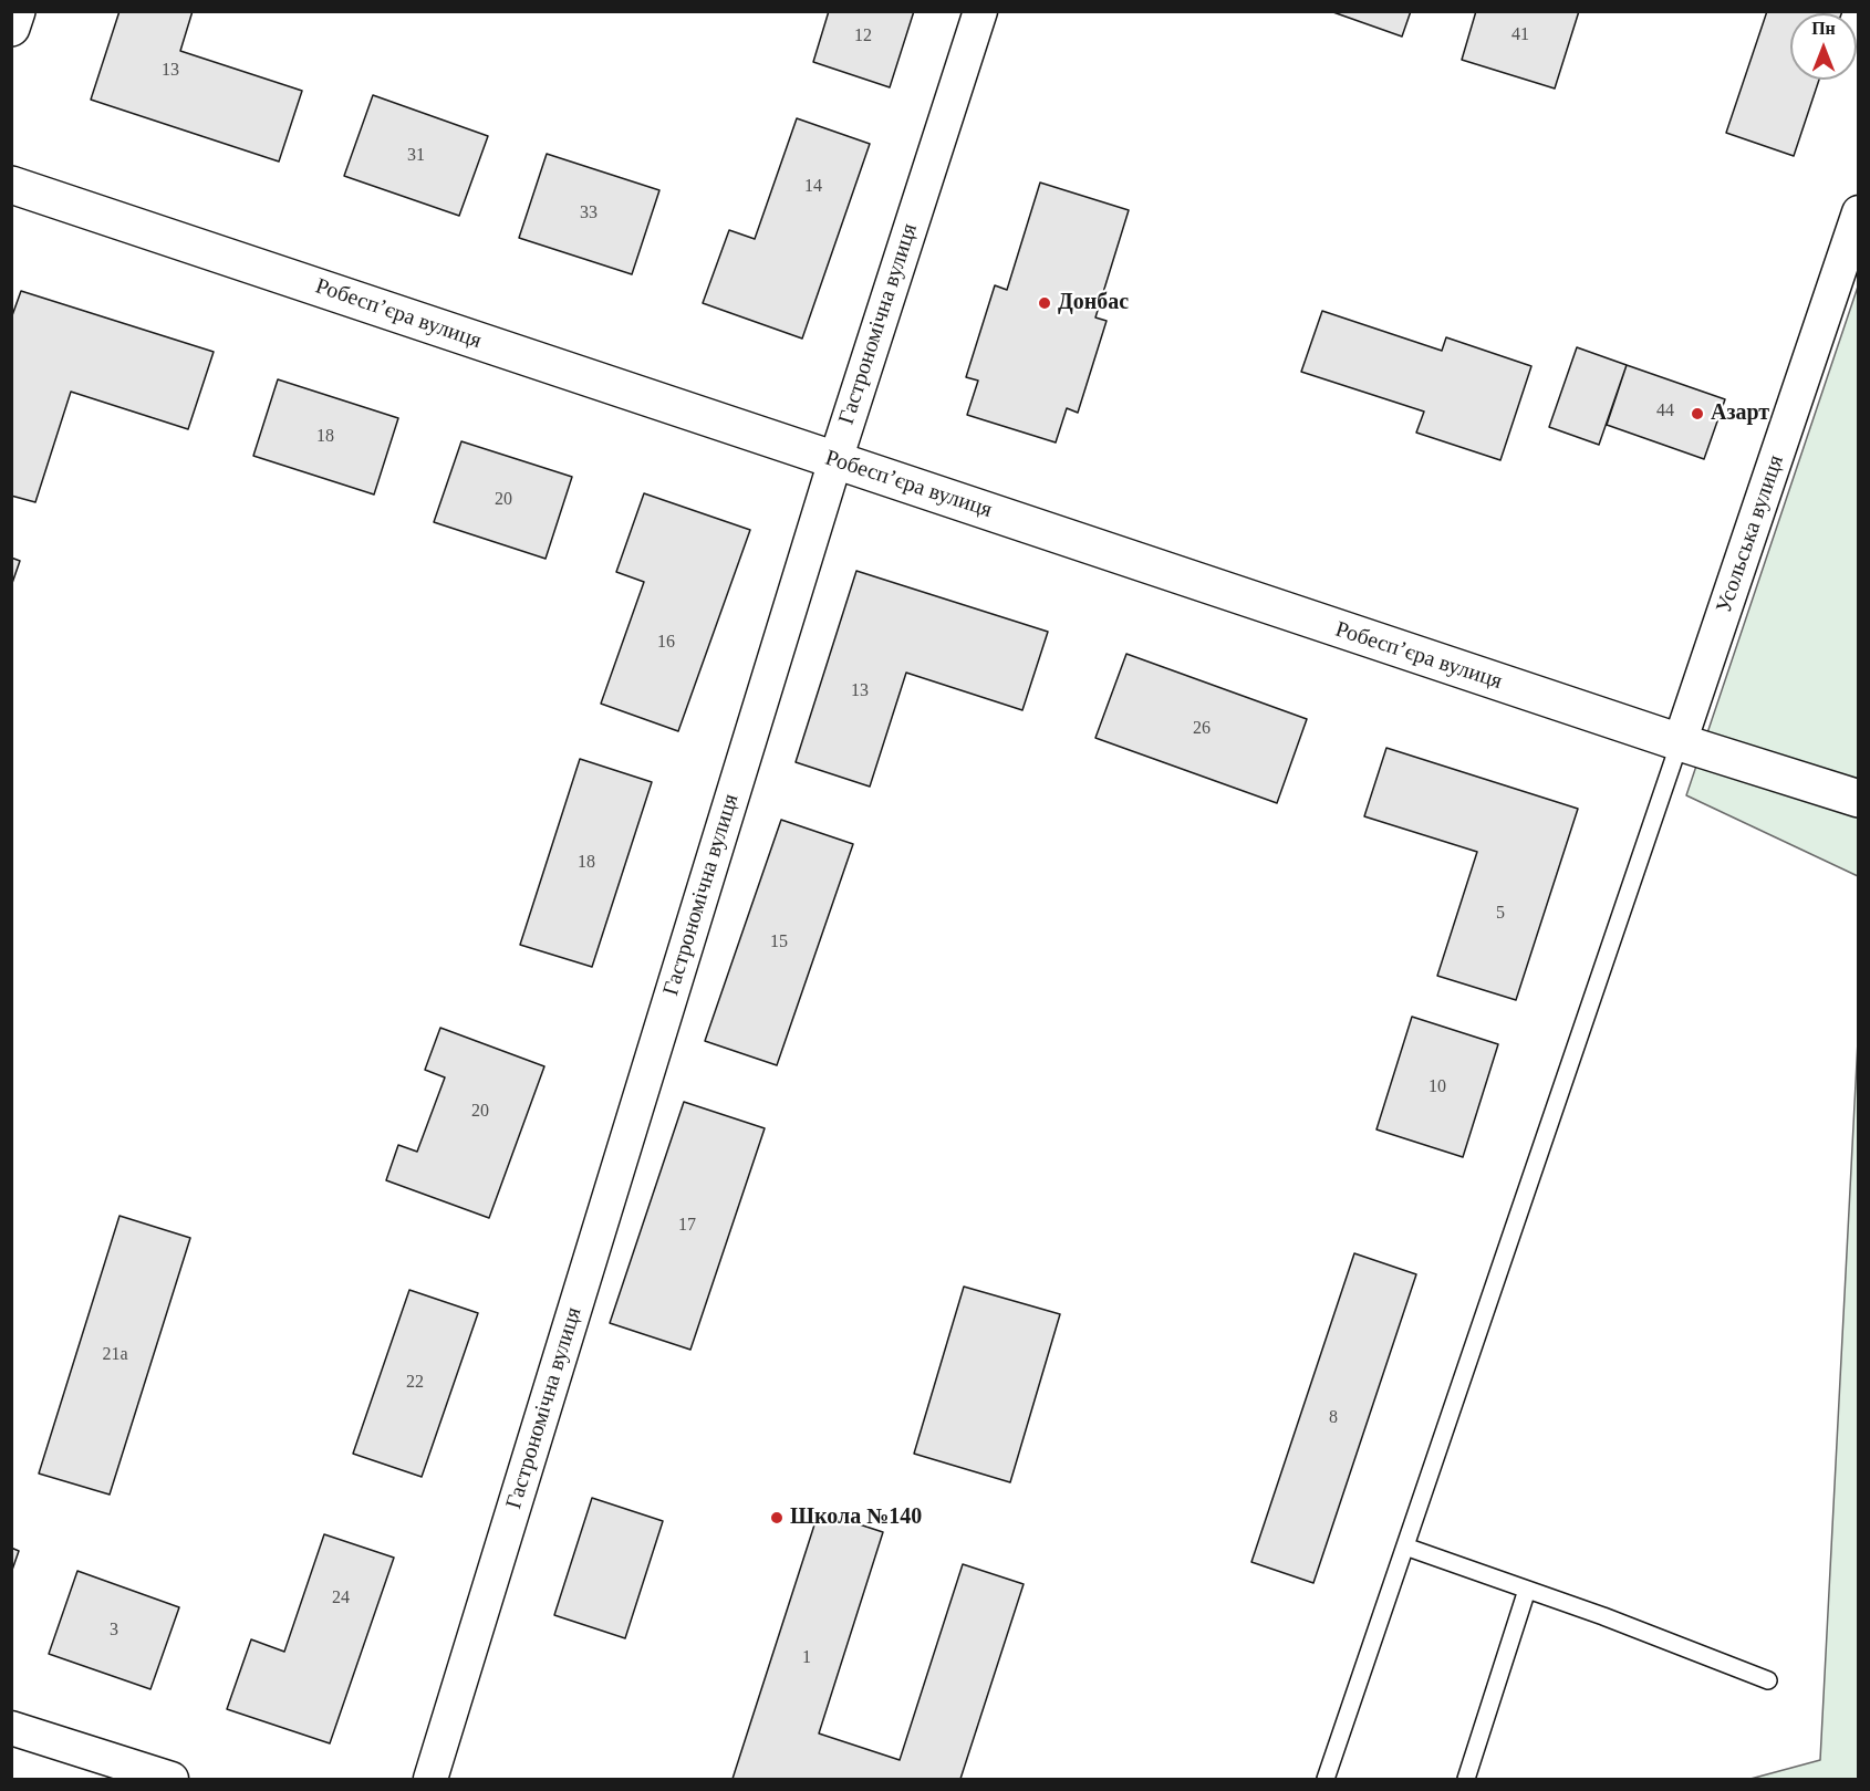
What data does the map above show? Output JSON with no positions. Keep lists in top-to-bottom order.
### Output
{
  "streets": {
    "street": ["Робесп’єра вулиця", "Гастрономічна вулиця", "Усольська вулиця"]
  },
  "crossings": [
    ["Робесп’єра вулиця", "Гастрономічна вулиця"],
    ["Робесп’єра вулиця", "Усольська вулиця"]
  ],
  "places": ["Донбас", "Азарт", "Школа №140"],
  "house_numbers": [
    "41",
    "12",
    "13",
    "31",
    "14",
    "33",
    "44",
    "18",
    "20",
    "16",
    "13",
    "26",
    "18",
    "5",
    "15",
    "10",
    "20",
    "17",
    "21а",
    "22",
    "8",
    "24",
    "3",
    "1"
  ],
  "north": "top"
}
